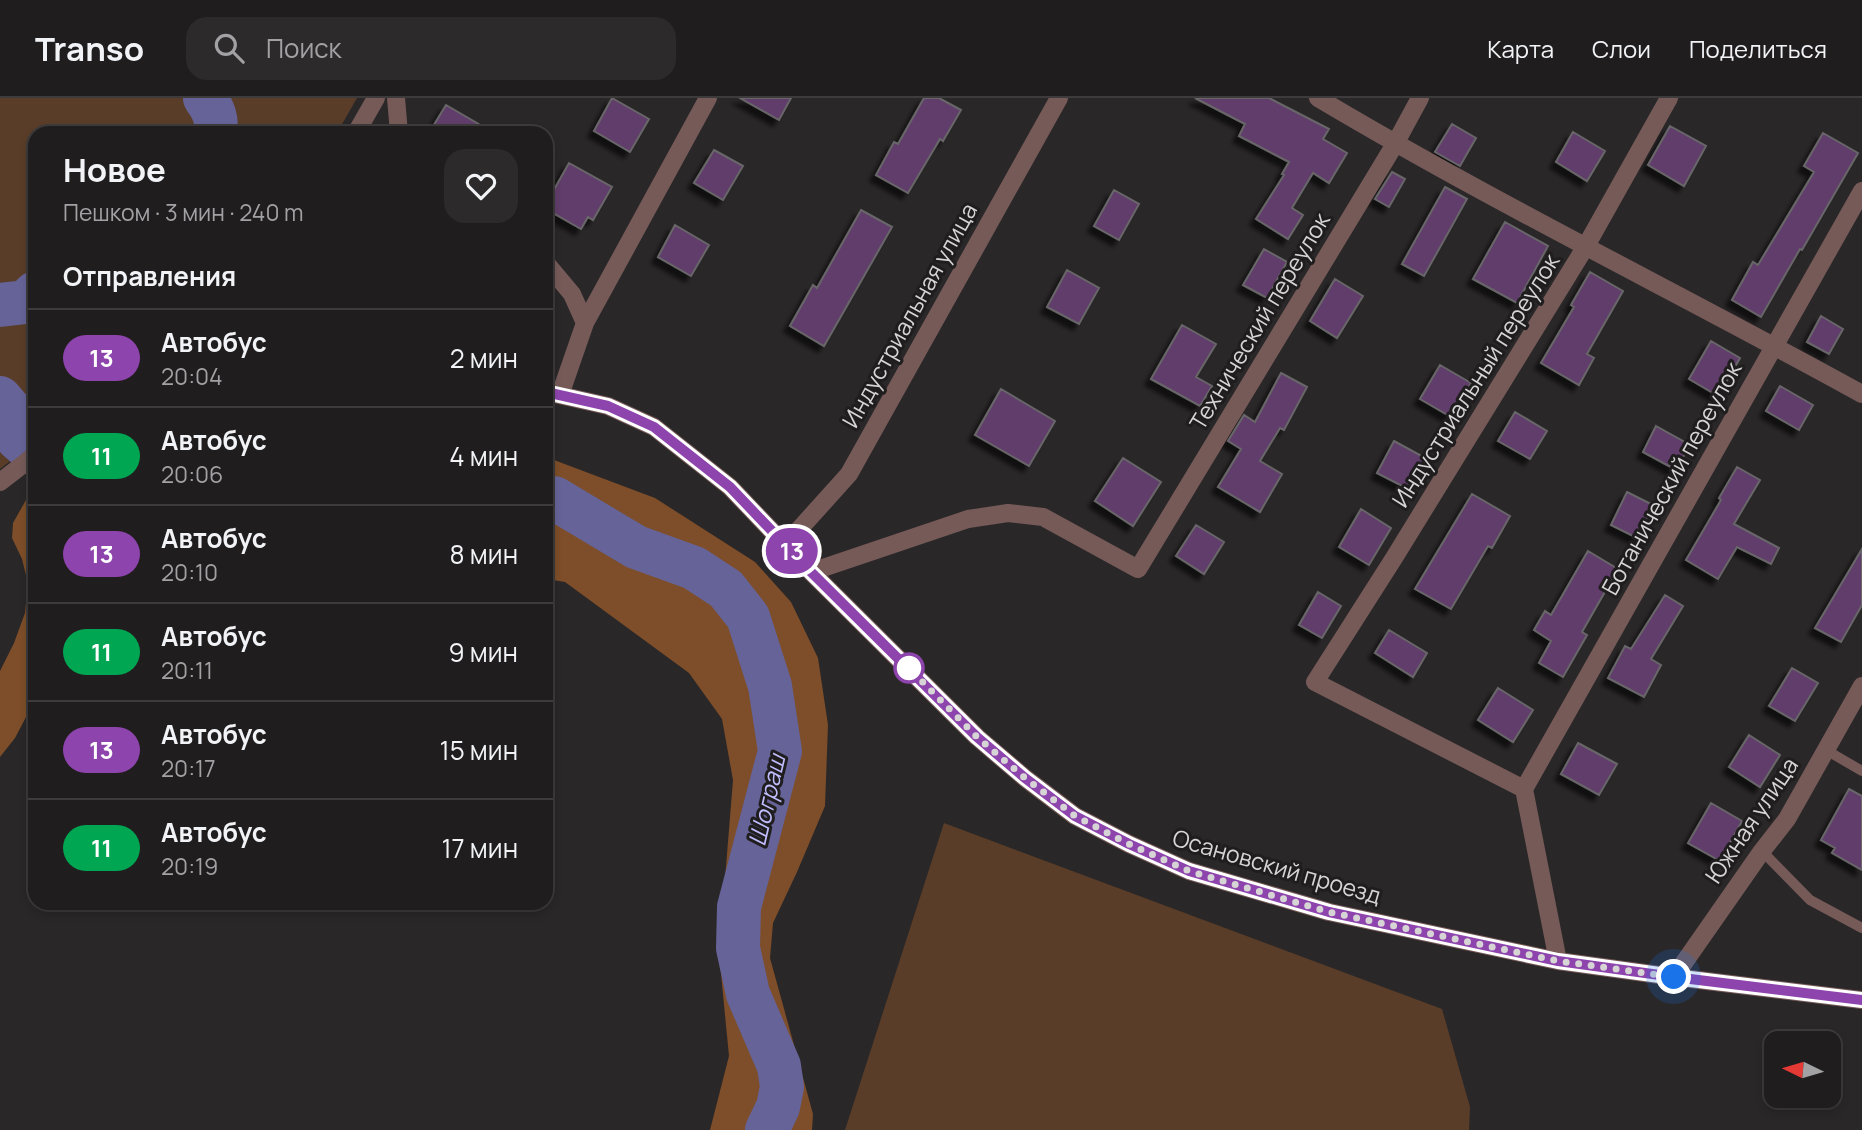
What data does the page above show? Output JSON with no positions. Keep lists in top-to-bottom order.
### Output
{
  "streets": {
    "street": [
      "Индустриальная улица",
      "Технический переулок",
      "Индустриальный переулок",
      "Ботанический переулок",
      "Южная улица",
      "Осановский проезд"
    ]
  },
  "crossings": [
    ["Индустриальная улица", "Осановский проезд"],
    ["Технический переулок", "Осановский проезд"],
    ["Индустриальный переулок", "Ботанический переулок"],
    ["Южная улица", "Осановский проезд"]
  ],
  "water": ["Шограш"],
  "lines": ["bus line 13"],
  "north": "left",
  "page": {
    "header": "Transo",
    "search": "Поиск",
    "nav": ["Карта", "Слои", "Поделиться"],
    "on_map": "13",
    "heading": [
      ["Новое", "Пешком · 3 мин · 240 m"],
      "Отправления"
    ],
    "list": [
      {
        "mark": "13",
        "name": "Автобус",
        "note": "20:04",
        "value": "2 мин"
      },
      {
        "mark": "11",
        "name": "Автобус",
        "note": "20:06",
        "value": "4 мин"
      },
      {
        "mark": "13",
        "name": "Автобус",
        "note": "20:10",
        "value": "8 мин"
      },
      {
        "mark": "11",
        "name": "Автобус",
        "note": "20:11",
        "value": "9 мин"
      },
      {
        "mark": "13",
        "name": "Автобус",
        "note": "20:17",
        "value": "15 мин"
      },
      {
        "mark": "11",
        "name": "Автобус",
        "note": "20:19",
        "value": "17 мин"
      }
    ]
  }
}
